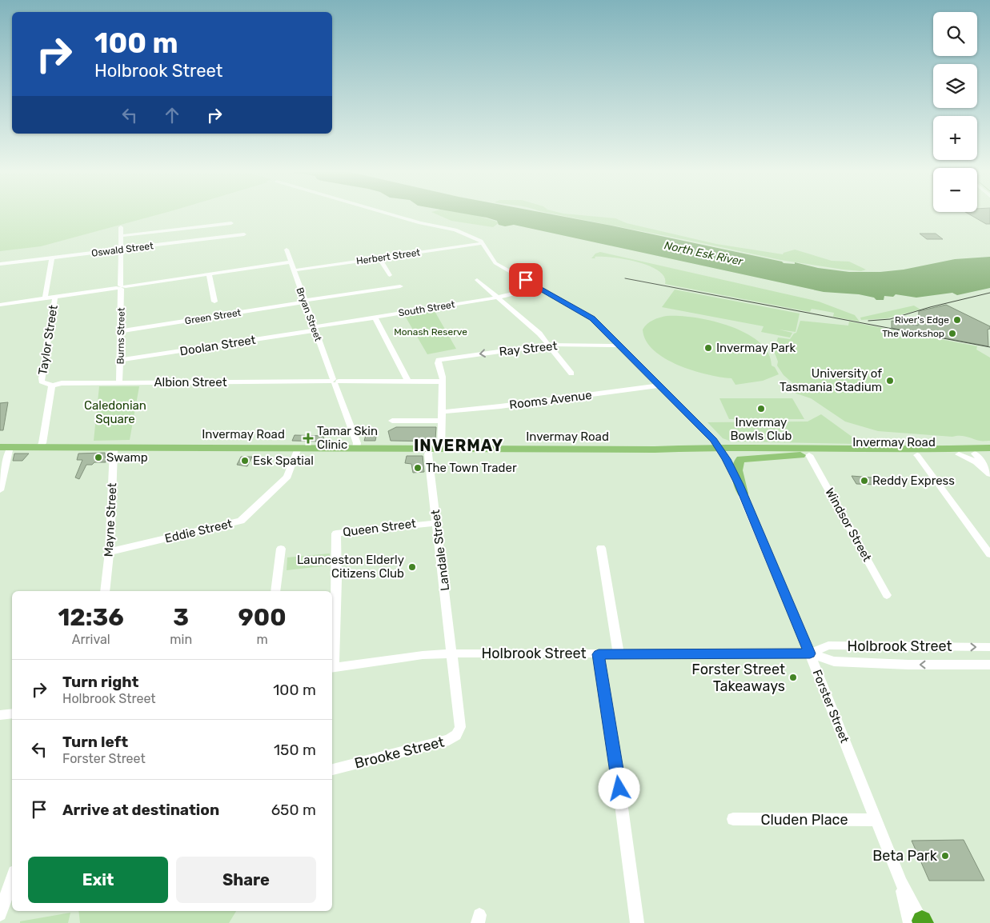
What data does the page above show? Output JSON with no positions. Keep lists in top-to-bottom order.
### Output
{
  "streets": {
    "main road": ["Invermay Road"],
    "street": [
      "Oswald Street",
      "Herbert Street",
      "South Street",
      "Bryan Street",
      "Green Street",
      "Burns Street",
      "Taylor Street",
      "Doolan Street",
      "Ray Street",
      "Albion Street",
      "Rooms Avenue",
      "Mayne Street",
      "Windsor Street",
      "Queen Street",
      "Eddie Street",
      "Landale Street",
      "Holbrook Street",
      "Forster Street",
      "Brooke Street",
      "Cluden Place"
    ]
  },
  "crossings": [
    ["Oswald Street", "Burns Street"],
    ["Herbert Street", "Bryan Street"],
    ["Herbert Street", "Forster Street"],
    ["South Street", "Bryan Street"],
    ["South Street", "Doolan Street"],
    ["South Street", "Forster Street"],
    ["Bryan Street", "Green Street"],
    ["Bryan Street", "Doolan Street"],
    ["Bryan Street", "Albion Street"],
    ["Bryan Street", "Invermay Road"],
    ["Green Street", "Burns Street"],
    ["Burns Street", "Doolan Street"],
    ["Burns Street", "Albion Street"],
    ["Taylor Street", "Albion Street"],
    ["Taylor Street", "Invermay Road"],
    ["Ray Street", "Albion Street"],
    ["Ray Street", "Forster Street"],
    ["Rooms Avenue", "Forster Street"],
    ["Invermay Road", "Mayne Street"],
    ["Invermay Road", "Windsor Street"],
    ["Invermay Road", "Eddie Street"],
    ["Invermay Road", "Landale Street"],
    ["Invermay Road", "Forster Street"],
    ["Mayne Street", "Eddie Street"],
    ["Queen Street", "Landale Street"],
    ["Queen Street", "Holbrook Street"],
    ["Landale Street", "Holbrook Street"],
    ["Landale Street", "Brooke Street"],
    ["Holbrook Street", "Forster Street"],
    ["Holbrook Street", "Brooke Street"],
    ["Forster Street", "Cluden Place"]
  ],
  "one_way": ["Ray Street"],
  "districts": ["INVERMAY"],
  "water": ["North Esk River"],
  "parks": ["Monash Reserve", "Caledonian Square"],
  "places": {
    "other": [
      "River's Edge",
      "The Workshop",
      "Invermay Park",
      "University of Tasmania Stadium",
      "Invermay Bowls Club",
      "Swamp",
      "Esk Spatial",
      "The Town Trader",
      "Reddy Express",
      "Launceston Elderly Citizens Club",
      "Forster Street Takeaways",
      "Beta Park"
    ],
    "health": ["Tamar Skin Clinic"]
  },
  "page": {
    "map_buttons": ["+", "−"],
    "turn": ["100 m", "Holbrook Street"],
    "eta": [
      "12:36",
      "Arrival",
      "3",
      "min",
      "900",
      "m"
    ],
    "list": [
      {
        "name": "Turn right",
        "note": "Holbrook Street",
        "value": "100 m"
      },
      {
        "name": "Turn left",
        "note": "Forster Street",
        "value": "150 m"
      },
      {
        "name": "Arrive at destination",
        "value": "650 m"
      }
    ],
    "buttons": ["Exit", "Share"]
  }
}
